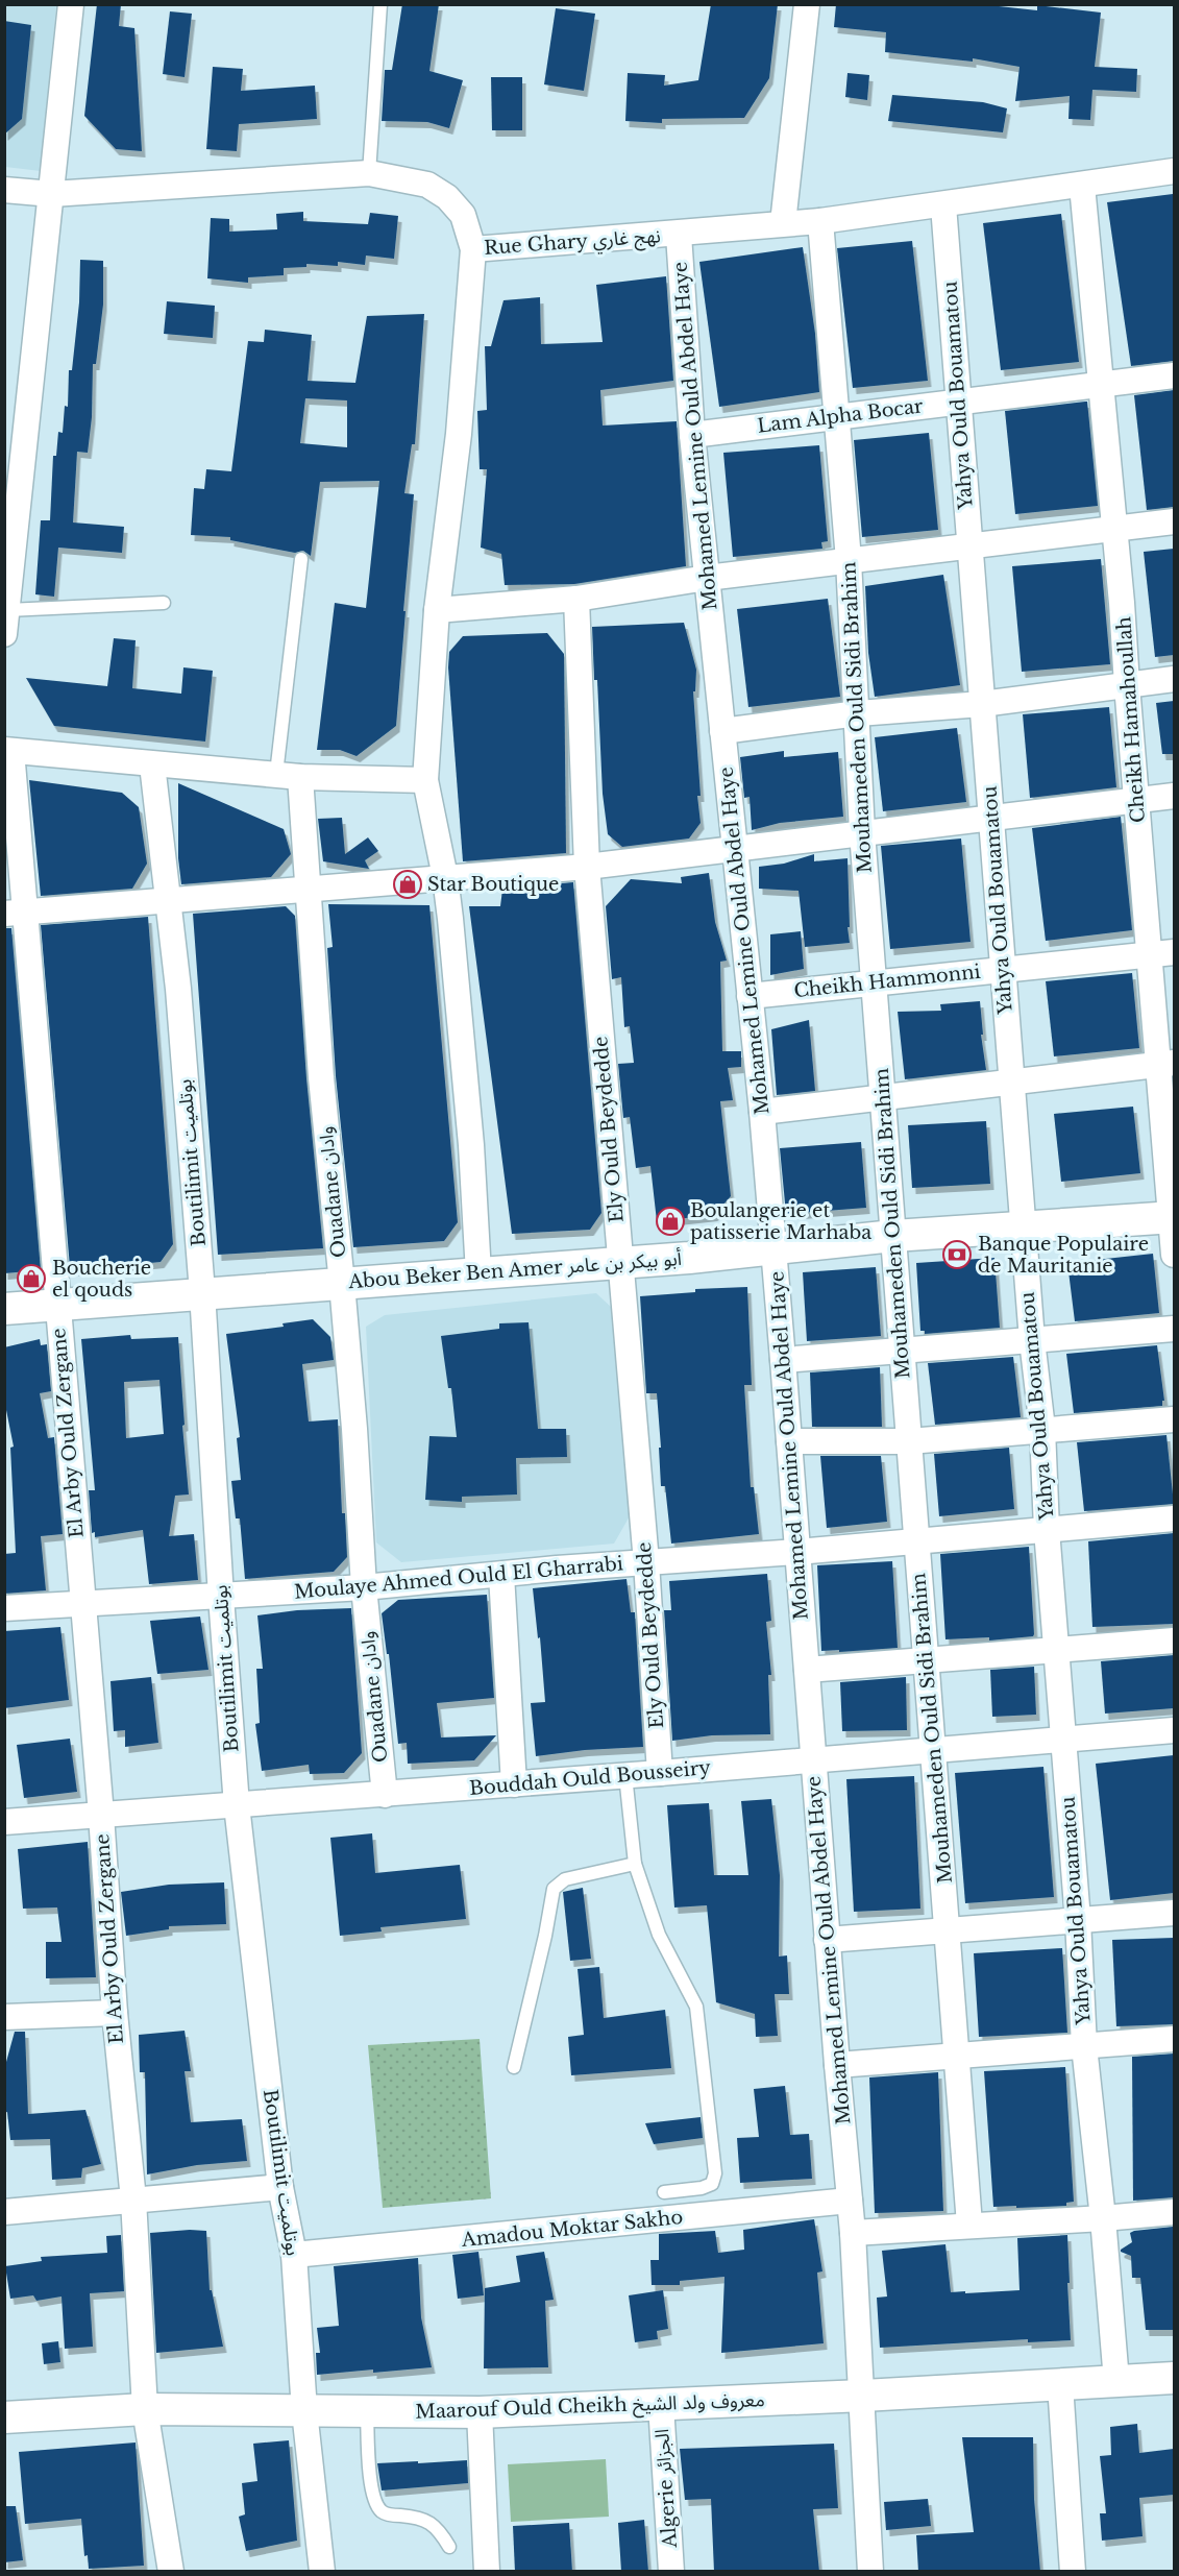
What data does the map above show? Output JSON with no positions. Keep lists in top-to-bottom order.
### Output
{
  "streets": {
    "street": [
      "Rue Ghary نهج غاري",
      "Yahya Ould Bouamatou",
      "Lam Alpha Bocar",
      "Mohamed Lemine Ould Abdel Haye",
      "Mouhameden Ould Sidi Brahim",
      "Cheikh Hamahoullah",
      "Cheikh Hammonni",
      "Ely Ould Beydedde",
      "Boutilimit بوتلميت",
      "Ouadane وادان",
      "Abou Beker Ben Amer أبو بيكر بن عامر",
      "El Arby Ould Zergane",
      "Moulaye Ahmed Ould El Gharrabi",
      "Bouddah Ould Bousseiry",
      "Amadou Moktar Sakho",
      "Maarouf Ould Cheikh معروف ولد الشيخ",
      "Algerie الجزائر"
    ]
  },
  "crossings": [
    ["Rue Ghary نهج غاري", "Yahya Ould Bouamatou"],
    ["Rue Ghary نهج غاري", "Mohamed Lemine Ould Abdel Haye"],
    ["Rue Ghary نهج غاري", "Mouhameden Ould Sidi Brahim"],
    ["Rue Ghary نهج غاري", "Cheikh Hamahoullah"],
    ["Yahya Ould Bouamatou", "Lam Alpha Bocar"],
    ["Yahya Ould Bouamatou", "Cheikh Hammonni"],
    ["Yahya Ould Bouamatou", "Abou Beker Ben Amer أبو بيكر بن عامر"],
    ["Yahya Ould Bouamatou", "Moulaye Ahmed Ould El Gharrabi"],
    ["Yahya Ould Bouamatou", "Bouddah Ould Bousseiry"],
    ["Yahya Ould Bouamatou", "Maarouf Ould Cheikh معروف ولد الشيخ"],
    ["Lam Alpha Bocar", "Mohamed Lemine Ould Abdel Haye"],
    ["Lam Alpha Bocar", "Mouhameden Ould Sidi Brahim"],
    ["Lam Alpha Bocar", "Cheikh Hamahoullah"],
    ["Mohamed Lemine Ould Abdel Haye", "Cheikh Hammonni"],
    ["Mohamed Lemine Ould Abdel Haye", "Abou Beker Ben Amer أبو بيكر بن عامر"],
    ["Mohamed Lemine Ould Abdel Haye", "Moulaye Ahmed Ould El Gharrabi"],
    ["Mohamed Lemine Ould Abdel Haye", "Bouddah Ould Bousseiry"],
    ["Mohamed Lemine Ould Abdel Haye", "Amadou Moktar Sakho"],
    ["Mohamed Lemine Ould Abdel Haye", "Maarouf Ould Cheikh معروف ولد الشيخ"],
    ["Mouhameden Ould Sidi Brahim", "Cheikh Hammonni"],
    ["Mouhameden Ould Sidi Brahim", "Abou Beker Ben Amer أبو بيكر بن عامر"],
    ["Mouhameden Ould Sidi Brahim", "Moulaye Ahmed Ould El Gharrabi"],
    ["Mouhameden Ould Sidi Brahim", "Bouddah Ould Bousseiry"],
    ["Cheikh Hamahoullah", "Cheikh Hammonni"],
    ["Cheikh Hamahoullah", "Abou Beker Ben Amer أبو بيكر بن عامر"],
    ["Ely Ould Beydedde", "Abou Beker Ben Amer أبو بيكر بن عامر"],
    ["Ely Ould Beydedde", "Moulaye Ahmed Ould El Gharrabi"],
    ["Ely Ould Beydedde", "Bouddah Ould Bousseiry"],
    ["Boutilimit بوتلميت", "Abou Beker Ben Amer أبو بيكر بن عامر"],
    ["Boutilimit بوتلميت", "Moulaye Ahmed Ould El Gharrabi"],
    ["Boutilimit بوتلميت", "Bouddah Ould Bousseiry"],
    ["Boutilimit بوتلميت", "Amadou Moktar Sakho"],
    ["Boutilimit بوتلميت", "Maarouf Ould Cheikh معروف ولد الشيخ"],
    ["Ouadane وادان", "Abou Beker Ben Amer أبو بيكر بن عامر"],
    ["Ouadane وادان", "Moulaye Ahmed Ould El Gharrabi"],
    ["Ouadane وادان", "Bouddah Ould Bousseiry"],
    ["Abou Beker Ben Amer أبو بيكر بن عامر", "El Arby Ould Zergane"],
    ["El Arby Ould Zergane", "Moulaye Ahmed Ould El Gharrabi"],
    ["El Arby Ould Zergane", "Bouddah Ould Bousseiry"],
    ["El Arby Ould Zergane", "Maarouf Ould Cheikh معروف ولد الشيخ"],
    ["Maarouf Ould Cheikh معروف ولد الشيخ", "Algerie الجزائر"]
  ],
  "places": {
    "shop": ["Star Boutique", "Boulangerie et patisserie Marhaba", "Boucherie el qouds"],
    "bank": ["Banque Populaire de Mauritanie"]
  }
}
